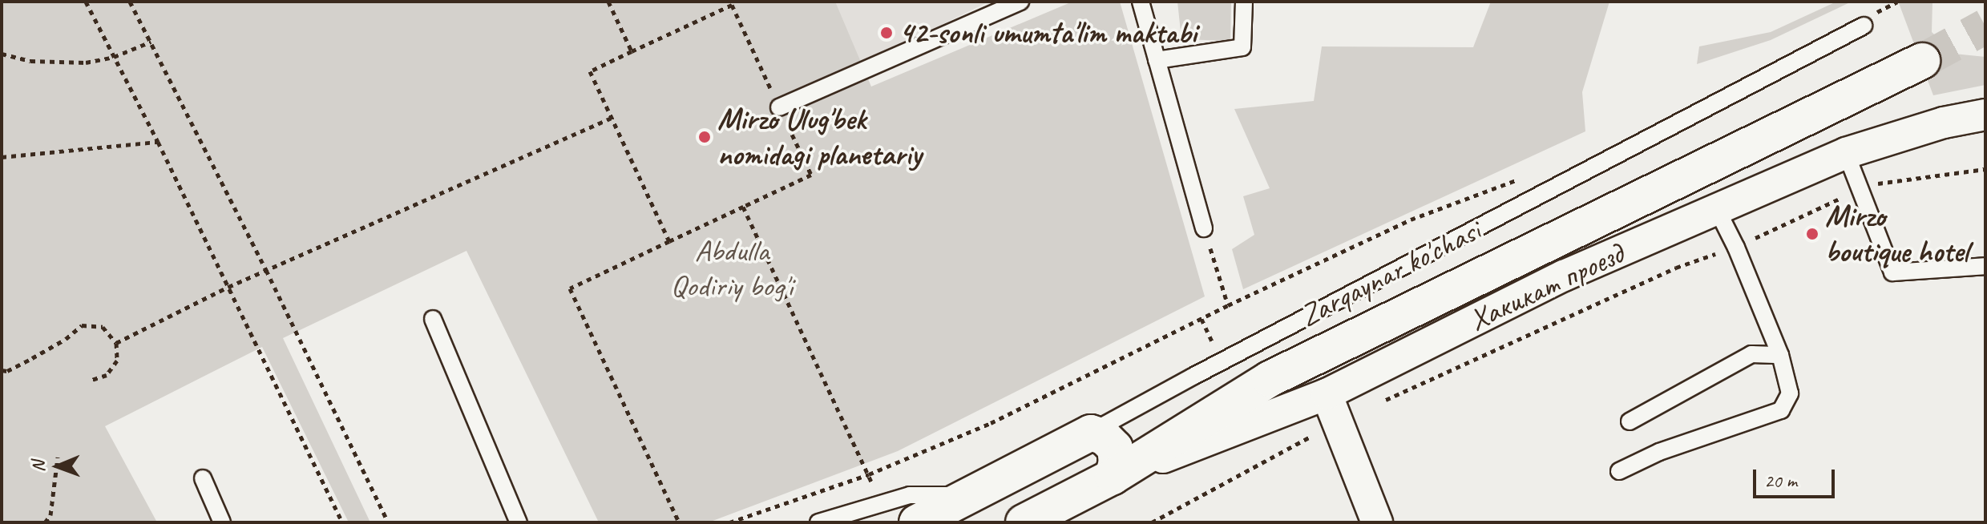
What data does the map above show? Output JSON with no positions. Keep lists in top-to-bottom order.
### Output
{
  "streets": {
    "main road": ["Zarqaynar ko'chasi"],
    "street": ["Хакикат проезд"]
  },
  "crossings": [
    ["Zarqaynar ko'chasi", "Хакикат проезд"]
  ],
  "parks": ["Abdulla Qodiriy bog'i"],
  "places": ["42-sonli umumta'lim maktabi", "Mirzo Ulug'bek nomidagi planetariy", "Mirzo boutique hotel"],
  "scale_bar": "20 m",
  "north": "left"
}
